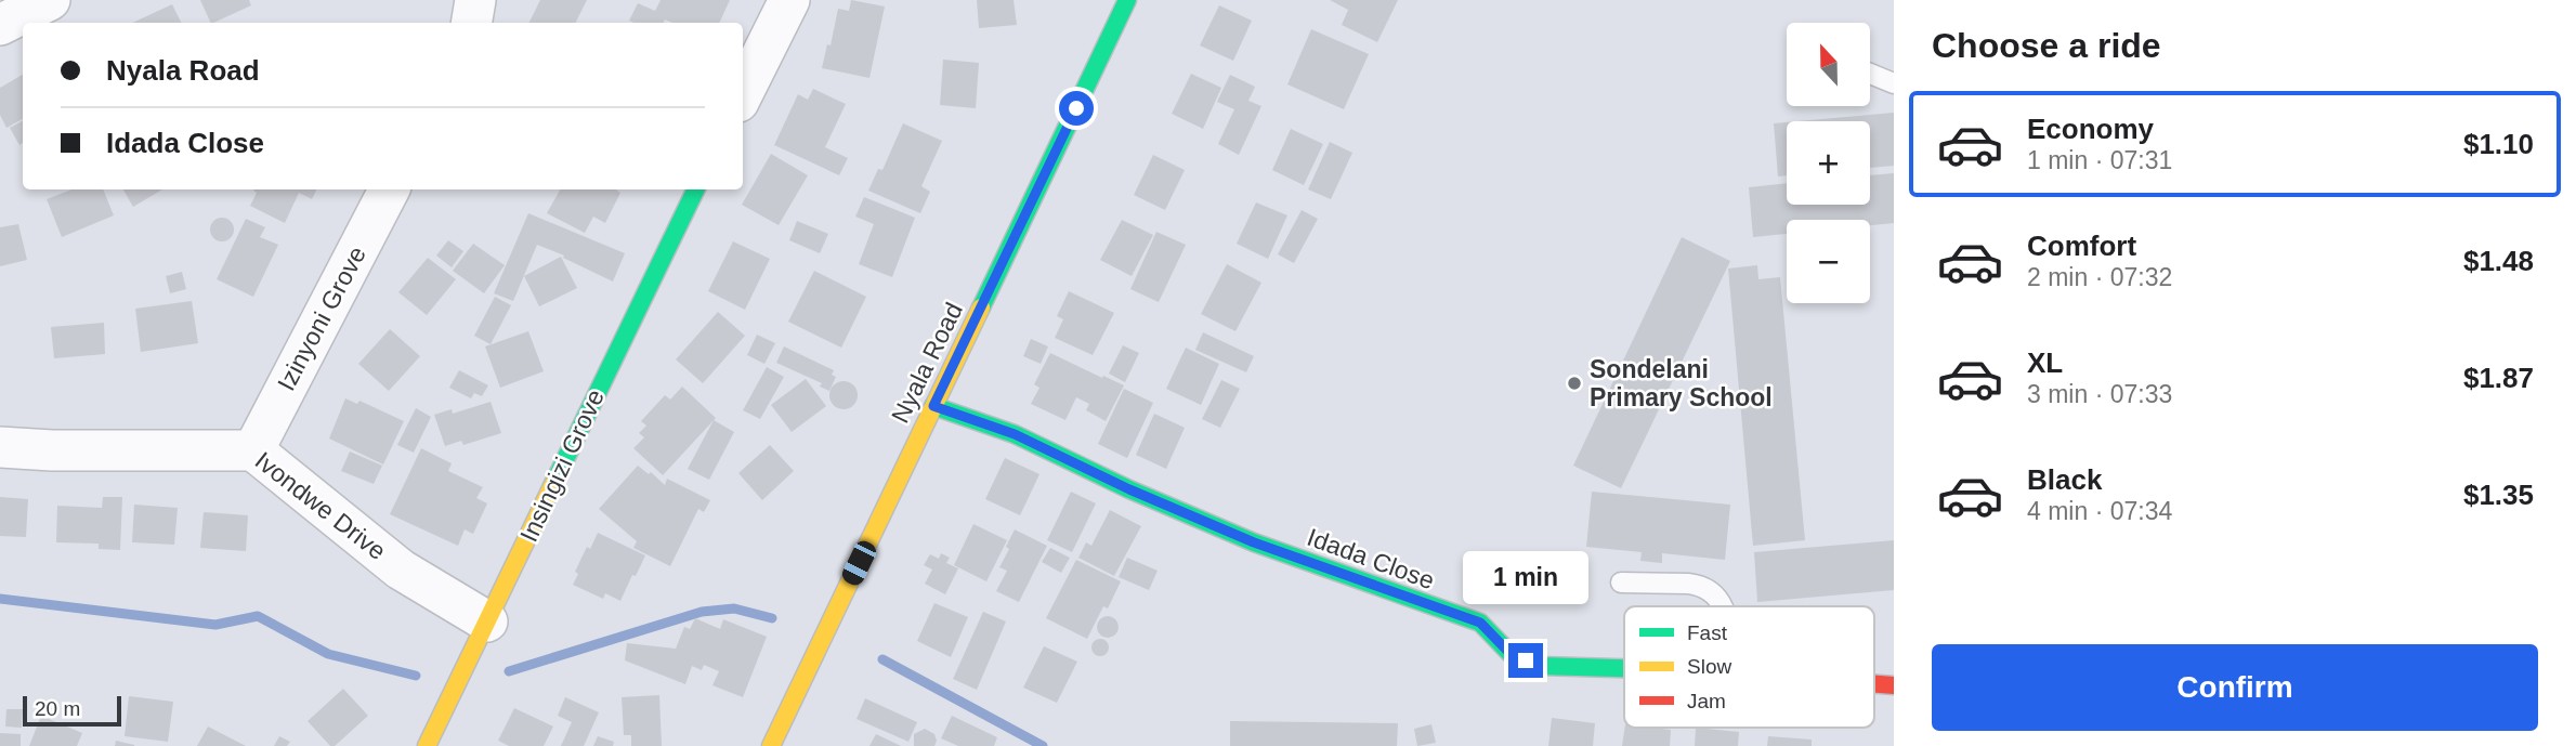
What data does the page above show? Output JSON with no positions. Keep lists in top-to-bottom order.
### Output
{
  "streets": {
    "street": [
      "Izinyoni Grove",
      "Nyala Road",
      "Insingizi Grove",
      "Ivondwe Drive",
      "Idada Close"
    ]
  },
  "crossings": [
    ["Izinyoni Grove", "Ivondwe Drive"],
    ["Nyala Road", "Idada Close"],
    ["Insingizi Grove", "Ivondwe Drive"]
  ],
  "places": ["Sondelani Primary School"],
  "legend": ["Fast", "Slow", "Jam"],
  "scale_bar": "20 m",
  "north": "top",
  "page": {
    "heading": "Choose a ride",
    "map_buttons": ["+", "−"],
    "banner": ["Nyala Road", "Idada Close"],
    "list": [
      {
        "name": "Economy",
        "note": "1 min · 07:31",
        "value": "$1.10"
      },
      {
        "name": "Comfort",
        "note": "2 min · 07:32",
        "value": "$1.48"
      },
      {
        "name": "XL",
        "note": "3 min · 07:33",
        "value": "$1.87"
      },
      {
        "name": "Black",
        "note": "4 min · 07:34",
        "value": "$1.35"
      }
    ],
    "bubble": "1 min",
    "buttons": "Confirm",
    "scale": "20 m"
  }
}
